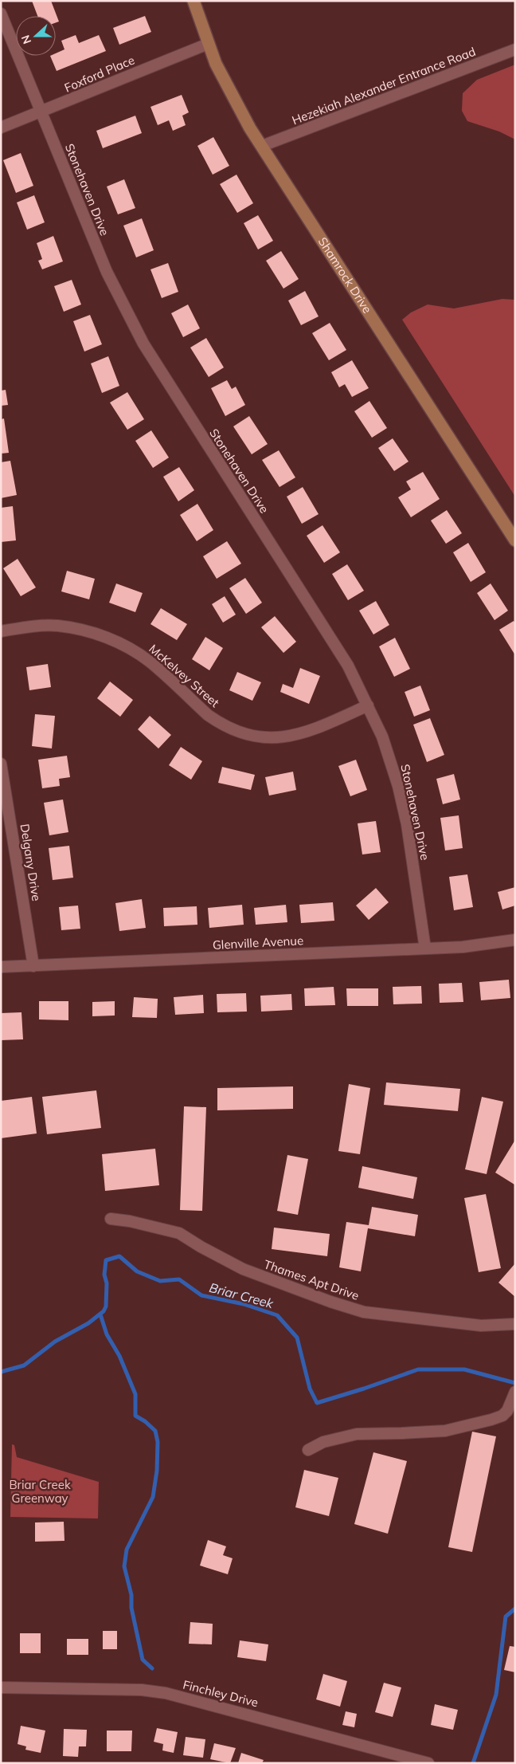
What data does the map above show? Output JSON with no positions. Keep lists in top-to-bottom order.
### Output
{
  "streets": {
    "street": [
      "Foxford Place",
      "Hezekiah Alexander Entrance Road",
      "Stonehaven Drive",
      "Shamrock Drive",
      "McKelvey Street",
      "Delgany Drive",
      "Glenville Avenue",
      "Thames Apt Drive",
      "Finchley Drive"
    ]
  },
  "crossings": [
    ["Foxford Place", "Stonehaven Drive"],
    ["Foxford Place", "Shamrock Drive"],
    ["Hezekiah Alexander Entrance Road", "Shamrock Drive"],
    ["Stonehaven Drive", "McKelvey Street"],
    ["Stonehaven Drive", "Glenville Avenue"],
    ["Delgany Drive", "Glenville Avenue"]
  ],
  "water": ["Briar Creek"],
  "parks": ["Briar Creek Greenway"],
  "north": "left"
}
